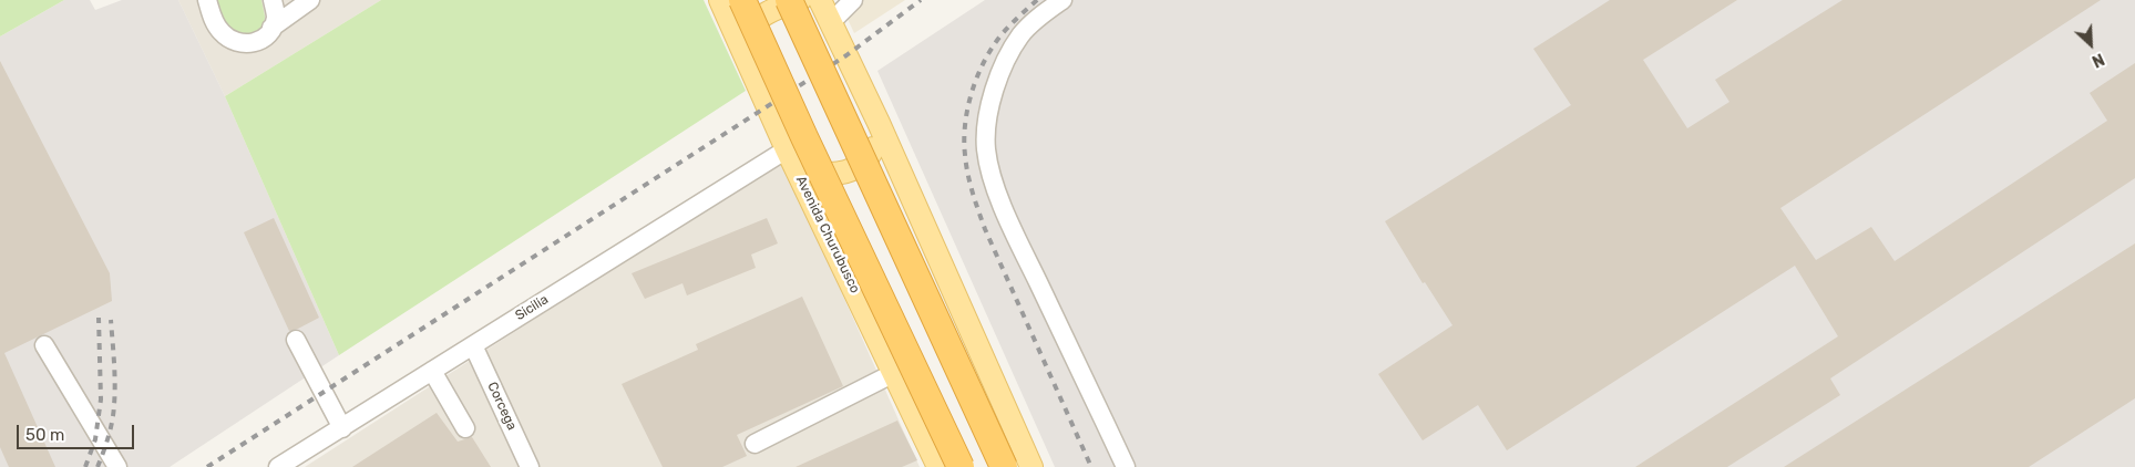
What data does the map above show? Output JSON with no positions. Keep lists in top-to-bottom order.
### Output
{
  "streets": {
    "highway": ["Avenida Churubusco"],
    "street": ["Sicilia", "Corcega"]
  },
  "crossings": [
    ["Avenida Churubusco", "Sicilia"],
    ["Sicilia", "Corcega"]
  ],
  "scale_bar": "50 m",
  "north": "bottom right"
}
